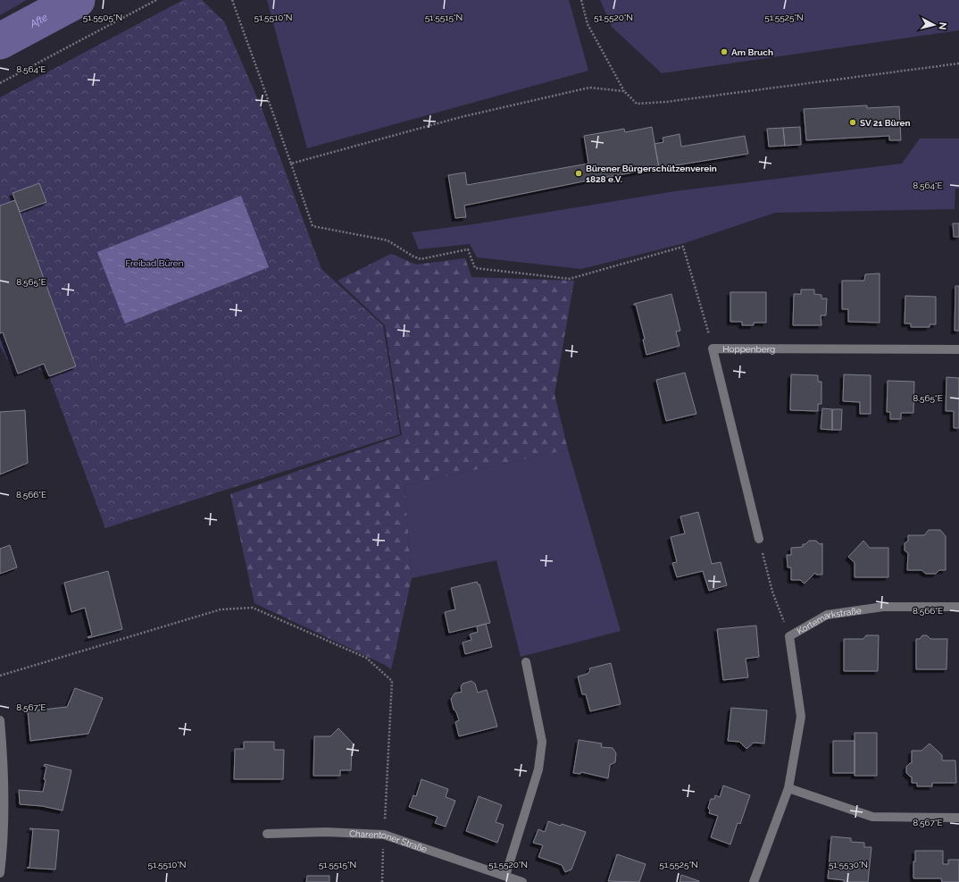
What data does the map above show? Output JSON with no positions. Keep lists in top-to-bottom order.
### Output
{
  "streets": {
    "street": ["Hoppenberg", "Kortemarkstraße", "Charentoner Straße"]
  },
  "water": ["Afte"],
  "parks": ["Freibad Büren"],
  "places": ["Am Bruch", "SV 21 Büren", "Bürener Bürgerschützenverein 1828 e.V."],
  "north": "right",
  "coordinates": [
    "51.5505°N",
    "51.5510°N",
    "51.5515°N",
    "51.5520°N",
    "51.5525°N",
    "8.564°E",
    "8.565°E",
    "8.566°E",
    "8.567°E",
    "51.5530°N"
  ]
}
